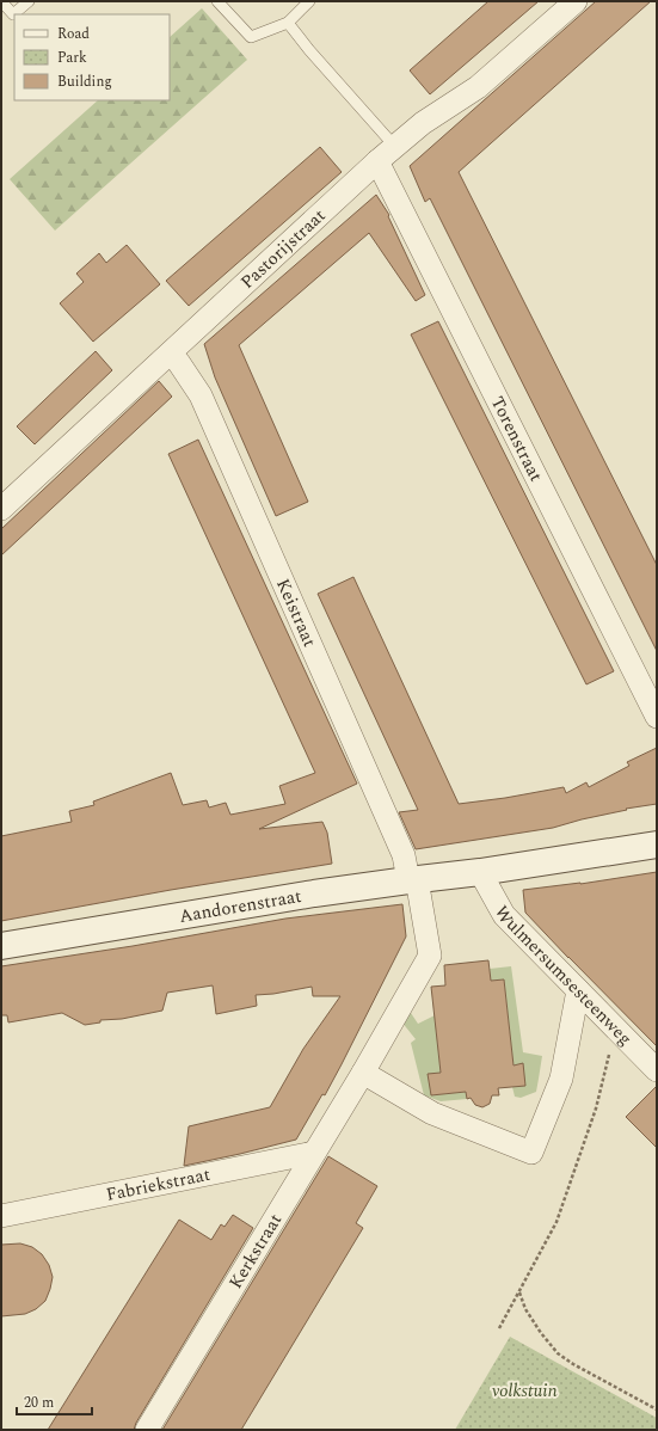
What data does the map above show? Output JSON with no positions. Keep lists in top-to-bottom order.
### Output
{
  "streets": {
    "main road": ["Aandorenstraat"],
    "street": [
      "Pastorijstraat",
      "Torenstraat",
      "Keistraat",
      "Wulmersumsesteenweg",
      "Fabriekstraat",
      "Kerkstraat"
    ]
  },
  "crossings": [
    ["Pastorijstraat", "Torenstraat"],
    ["Pastorijstraat", "Keistraat"],
    ["Keistraat", "Aandorenstraat"],
    ["Keistraat", "Kerkstraat"],
    ["Aandorenstraat", "Wulmersumsesteenweg"],
    ["Aandorenstraat", "Kerkstraat"],
    ["Fabriekstraat", "Kerkstraat"]
  ],
  "parks": ["volkstuin"],
  "legend": ["Road", "Park", "Building"],
  "scale_bar": "20 m"
}
